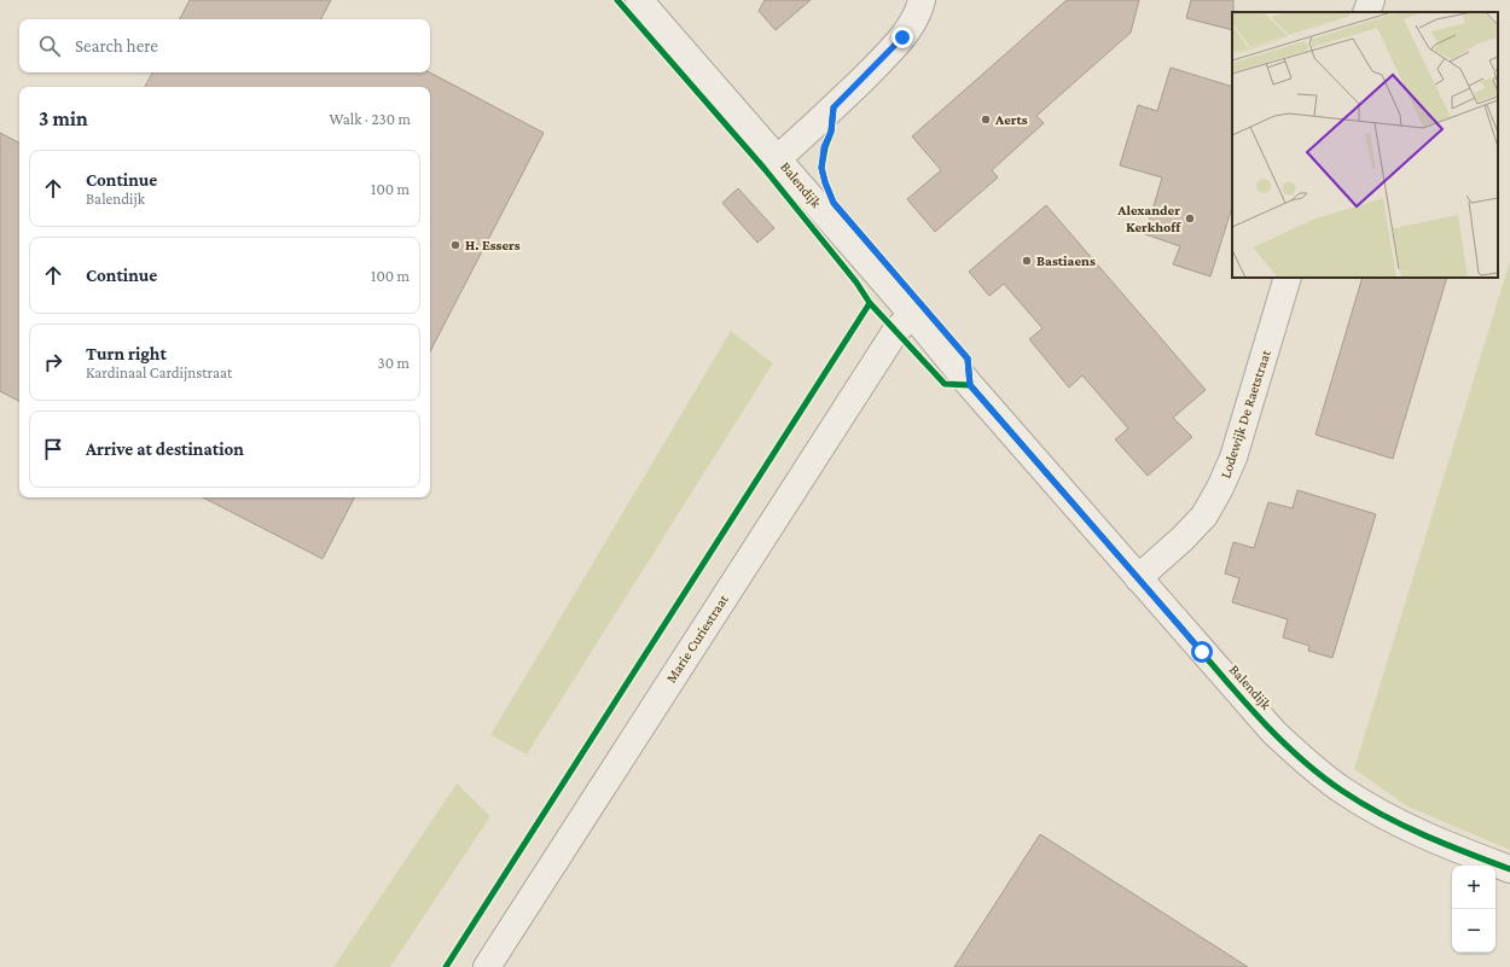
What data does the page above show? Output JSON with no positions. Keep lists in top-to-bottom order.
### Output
{
  "streets": {
    "street": ["Balendijk", "Lodewijk De Raetstraat", "Marie Curiestraat"]
  },
  "crossings": [
    ["Balendijk", "Lodewijk De Raetstraat"],
    ["Balendijk", "Marie Curiestraat"]
  ],
  "places": [
    "Aerts",
    "Alexander Kerkhoff",
    "H. Essers",
    "Bastiaens"
  ],
  "page": {
    "search": "Search here",
    "heading": ["3 min", "Walk · 230 m"],
    "list": [
      ["Continue", "Balendijk", "100 m"],
      ["Continue", "100 m"],
      ["Turn right", "Kardinaal Cardijnstraat", "30 m"],
      "Arrive at destination"
    ],
    "map_buttons": ["+", "−"]
  }
}
